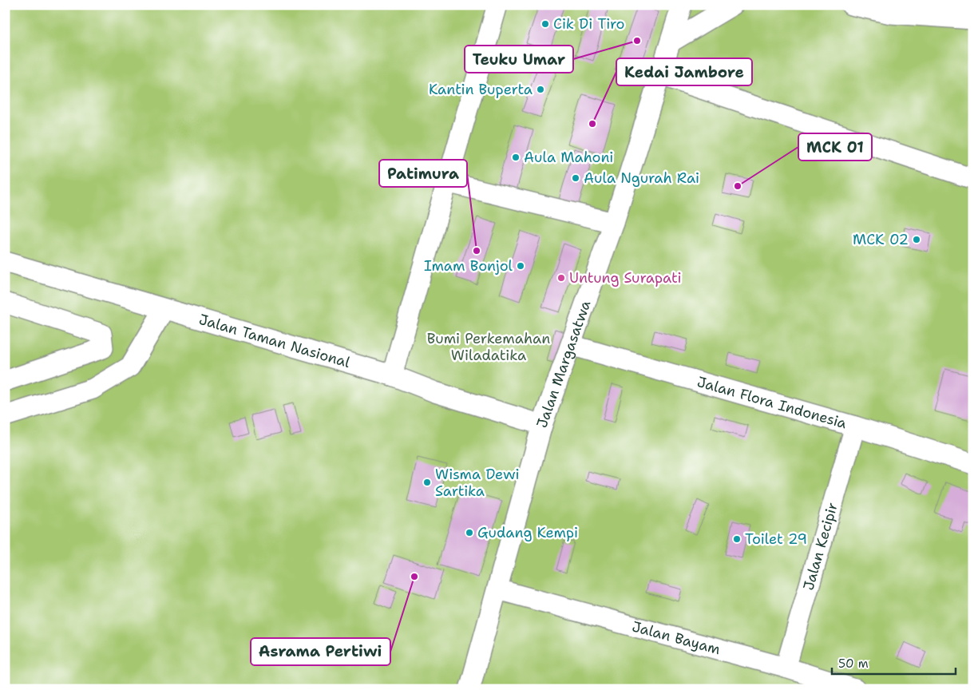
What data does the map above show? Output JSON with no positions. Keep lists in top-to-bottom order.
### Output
{
  "streets": {
    "street": [
      "Jalan Taman Nasional",
      "Jalan Margasatwa",
      "Jalan Flora Indonesia",
      "Jalan Kecipir",
      "Jalan Bayam"
    ]
  },
  "crossings": [
    ["Jalan Taman Nasional", "Jalan Margasatwa"],
    ["Jalan Margasatwa", "Jalan Flora Indonesia"],
    ["Jalan Margasatwa", "Jalan Bayam"],
    ["Jalan Flora Indonesia", "Jalan Kecipir"],
    ["Jalan Kecipir", "Jalan Bayam"]
  ],
  "parks": ["Bumi Perkemahan Wiladatika"],
  "places": [
    "Cik Di Tiro",
    "Teuku Umar",
    "Kantin Buperta",
    "Kedai Jambore",
    "Aula Mahoni",
    "Aula Ngurah Rai",
    "MCK 01",
    "MCK 02",
    "Patimura",
    "Imam Bonjol",
    "Untung Surapati",
    "Wisma Dewi Sartika",
    "Gudang Kempi",
    "Toilet 29",
    "Asrama Pertiwi"
  ],
  "scale_bar": "50 m"
}
